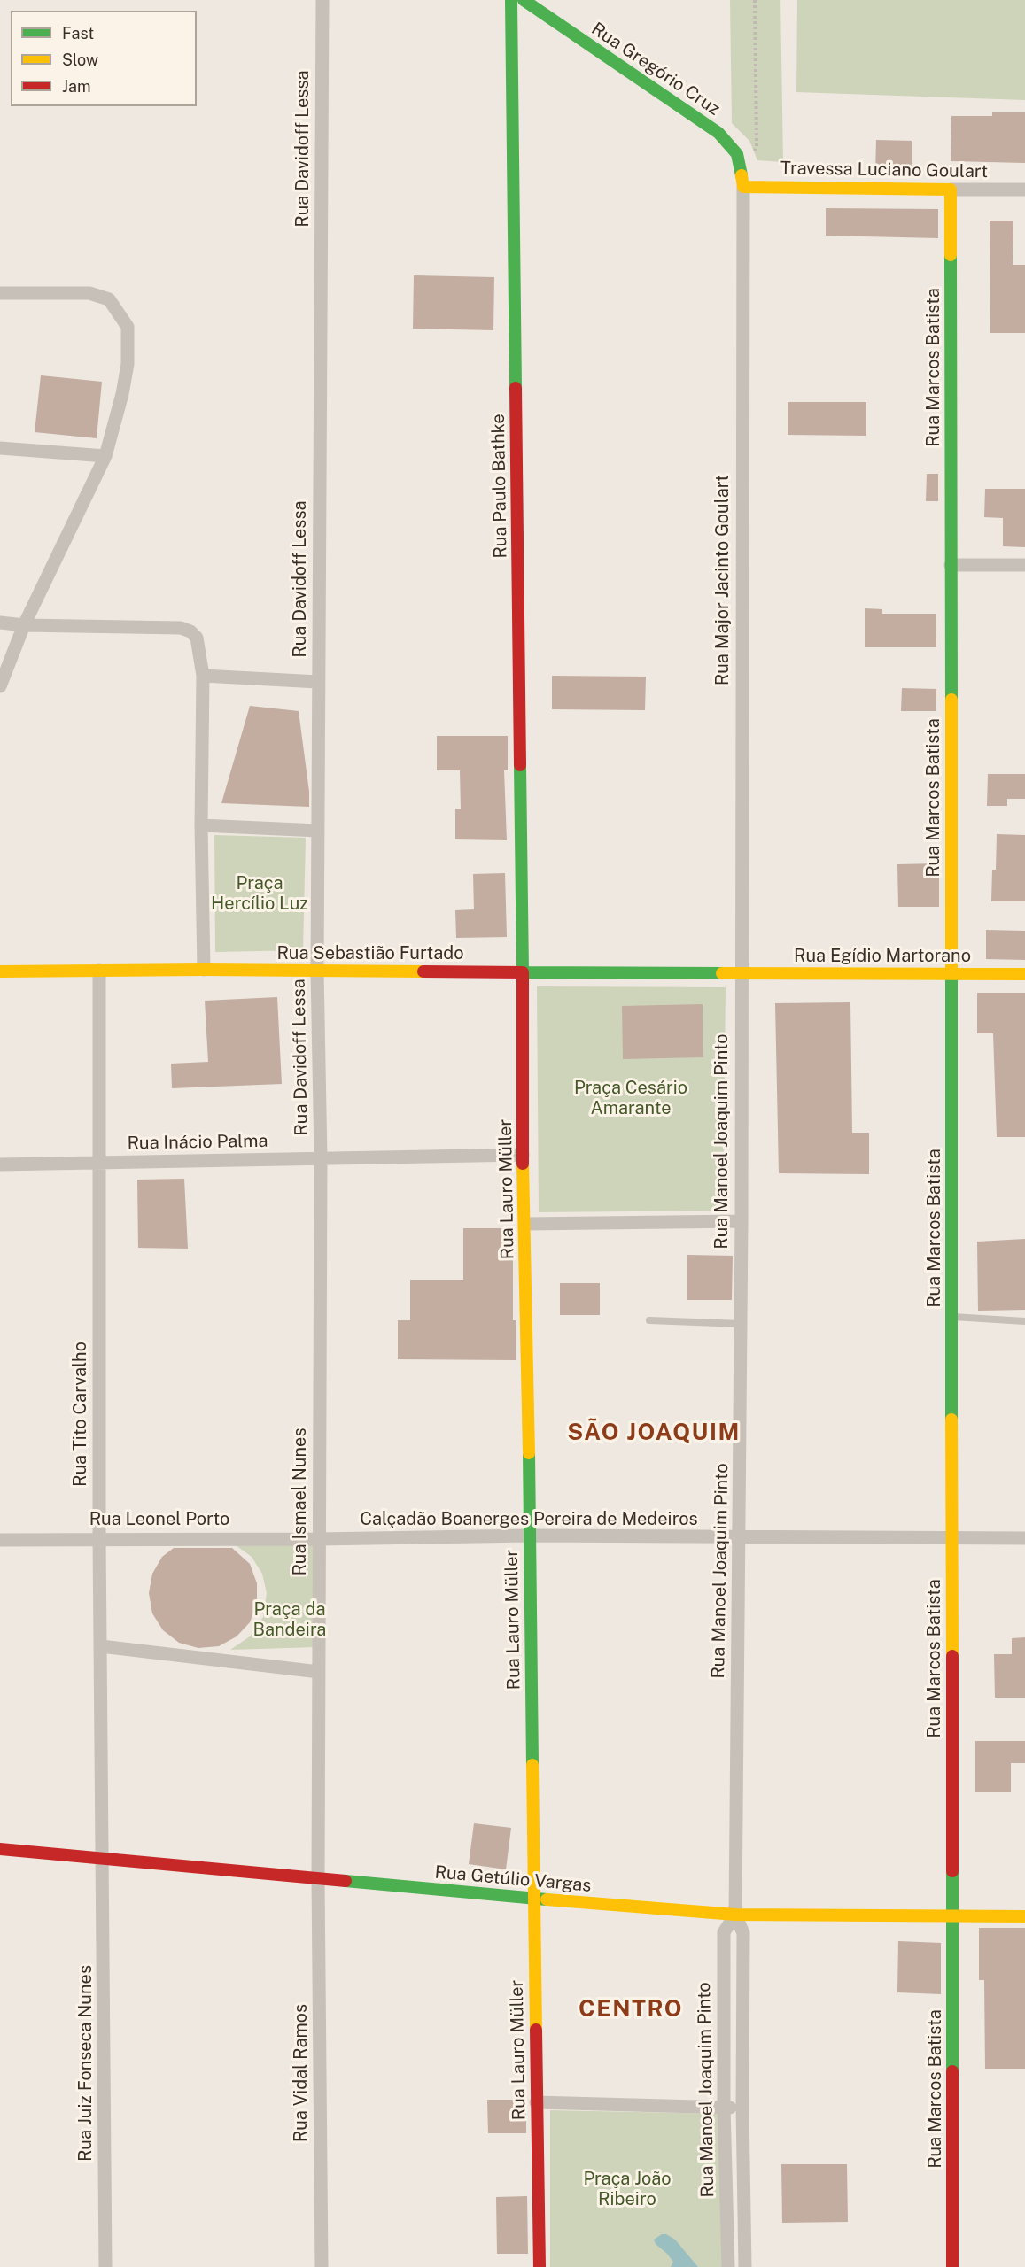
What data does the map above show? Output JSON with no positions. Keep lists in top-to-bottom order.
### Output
{
  "streets": {
    "main road": [
      "Rua Gregório Cruz",
      "Travessa Luciano Goulart",
      "Rua Marcos Batista",
      "Rua Paulo Bathke",
      "Rua Sebastião Furtado",
      "Rua Egídio Martorano",
      "Rua Lauro Müller",
      "Rua Getúlio Vargas"
    ],
    "street": [
      "Rua Davidoff Lessa",
      "Rua Major Jacinto Goulart",
      "Rua Manoel Joaquim Pinto",
      "Rua Inácio Palma",
      "Rua Tito Carvalho",
      "Rua Ismael Nunes",
      "Rua Leonel Porto",
      "Calçadão Boanerges Pereira de Medeiros",
      "Rua Juiz Fonseca Nunes",
      "Rua Vidal Ramos"
    ]
  },
  "crossings": [
    ["Rua Gregório Cruz", "Travessa Luciano Goulart"],
    ["Rua Gregório Cruz", "Rua Major Jacinto Goulart"],
    ["Rua Davidoff Lessa", "Rua Sebastião Furtado"],
    ["Rua Davidoff Lessa", "Rua Inácio Palma"],
    ["Rua Davidoff Lessa", "Rua Ismael Nunes"],
    ["Travessa Luciano Goulart", "Rua Marcos Batista"],
    ["Travessa Luciano Goulart", "Rua Major Jacinto Goulart"],
    ["Rua Marcos Batista", "Rua Egídio Martorano"],
    ["Rua Marcos Batista", "Calçadão Boanerges Pereira de Medeiros"],
    ["Rua Marcos Batista", "Rua Getúlio Vargas"],
    ["Rua Paulo Bathke", "Rua Sebastião Furtado"],
    ["Rua Paulo Bathke", "Rua Lauro Müller"],
    ["Rua Major Jacinto Goulart", "Rua Sebastião Furtado"],
    ["Rua Major Jacinto Goulart", "Rua Egídio Martorano"],
    ["Rua Major Jacinto Goulart", "Rua Manoel Joaquim Pinto"],
    ["Rua Sebastião Furtado", "Rua Egídio Martorano"],
    ["Rua Sebastião Furtado", "Rua Manoel Joaquim Pinto"],
    ["Rua Sebastião Furtado", "Rua Lauro Müller"],
    ["Rua Sebastião Furtado", "Rua Tito Carvalho"],
    ["Rua Egídio Martorano", "Rua Manoel Joaquim Pinto"],
    ["Rua Manoel Joaquim Pinto", "Calçadão Boanerges Pereira de Medeiros"],
    ["Rua Manoel Joaquim Pinto", "Rua Getúlio Vargas"],
    ["Rua Inácio Palma", "Rua Lauro Müller"],
    ["Rua Inácio Palma", "Rua Tito Carvalho"],
    ["Rua Inácio Palma", "Rua Ismael Nunes"],
    ["Rua Lauro Müller", "Calçadão Boanerges Pereira de Medeiros"],
    ["Rua Lauro Müller", "Rua Getúlio Vargas"],
    ["Rua Tito Carvalho", "Rua Leonel Porto"],
    ["Rua Tito Carvalho", "Rua Getúlio Vargas"],
    ["Rua Tito Carvalho", "Rua Juiz Fonseca Nunes"],
    ["Rua Ismael Nunes", "Rua Leonel Porto"],
    ["Rua Ismael Nunes", "Calçadão Boanerges Pereira de Medeiros"],
    ["Rua Ismael Nunes", "Rua Getúlio Vargas"],
    ["Rua Ismael Nunes", "Rua Vidal Ramos"],
    ["Rua Leonel Porto", "Calçadão Boanerges Pereira de Medeiros"],
    ["Rua Getúlio Vargas", "Rua Juiz Fonseca Nunes"],
    ["Rua Getúlio Vargas", "Rua Vidal Ramos"]
  ],
  "districts": ["SÃO JOAQUIM", "CENTRO"],
  "parks": [
    "Praça Hercílio Luz",
    "Praça Cesário Amarante",
    "Praça da Bandeira",
    "Praça João Ribeiro"
  ],
  "legend": ["Fast", "Slow", "Jam"]
}
